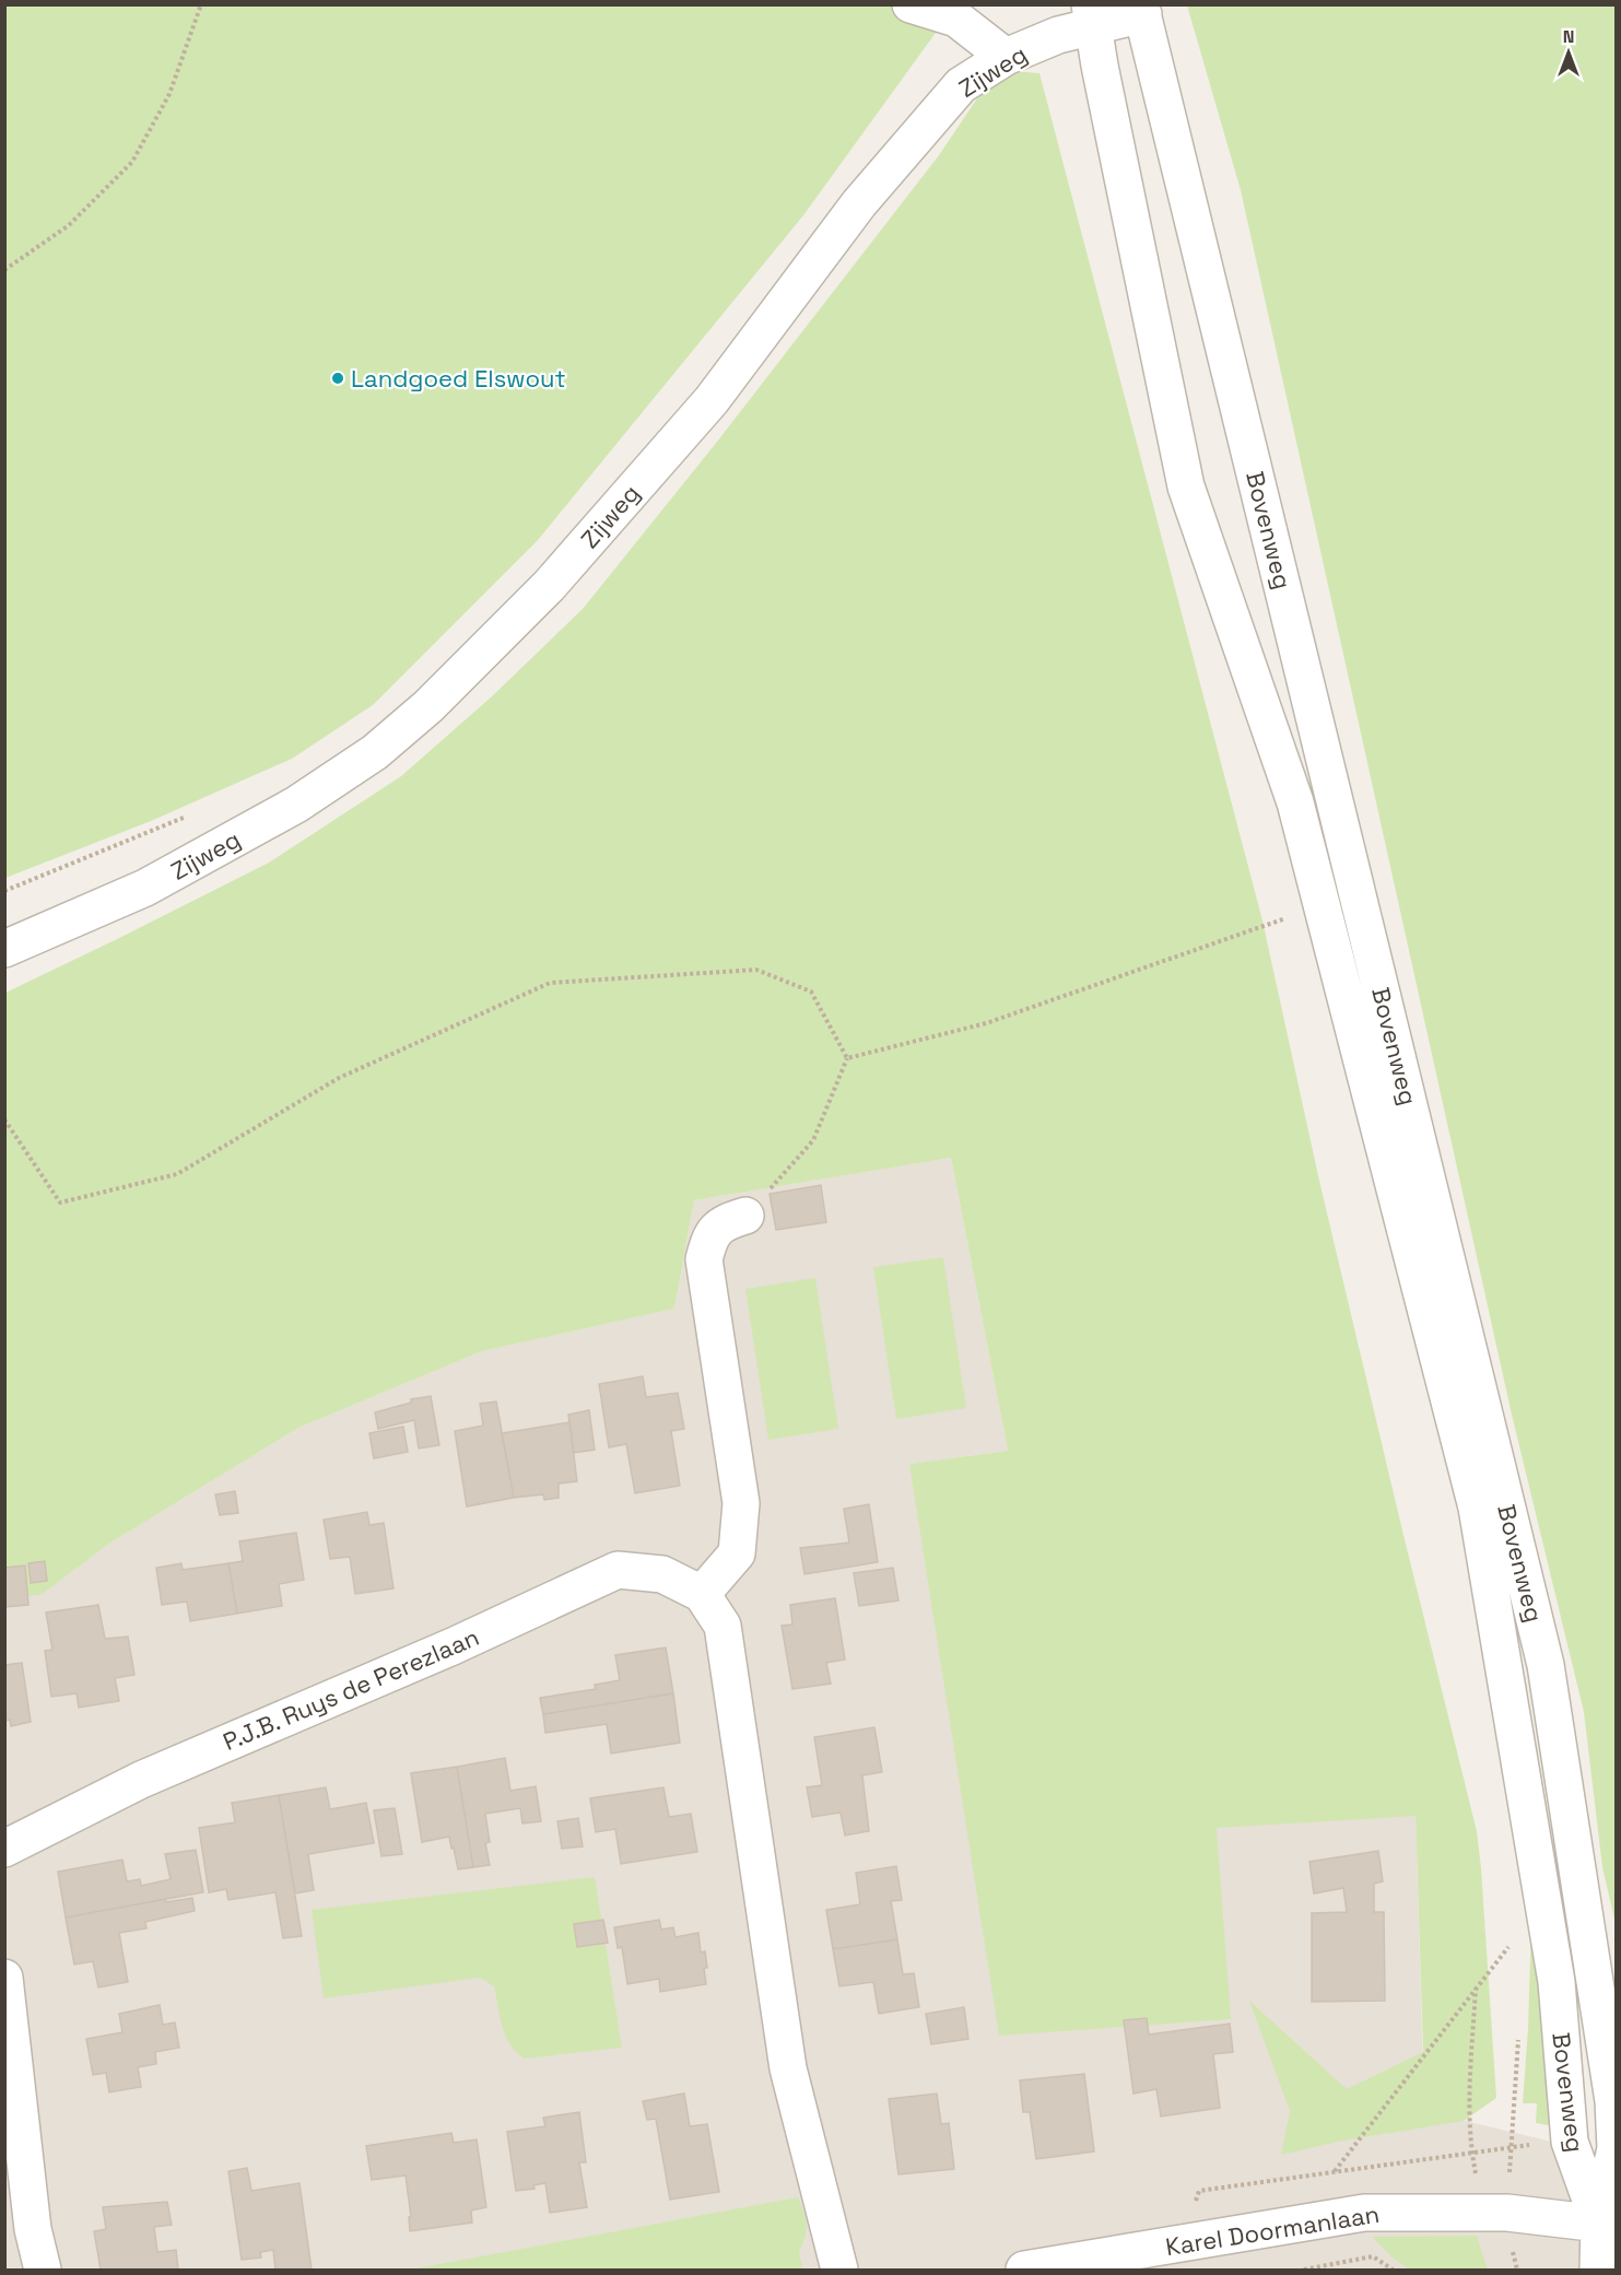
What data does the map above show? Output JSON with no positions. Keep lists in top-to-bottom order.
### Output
{
  "streets": {
    "street": [
      "Zijweg",
      "Bovenweg",
      "P.J.B. Ruys de Perezlaan",
      "Karel Doormanlaan"
    ]
  },
  "crossings": [
    ["Zijweg", "Bovenweg"],
    ["Bovenweg", "Karel Doormanlaan"]
  ],
  "places": ["Landgoed Elswout"],
  "north": "top"
}
